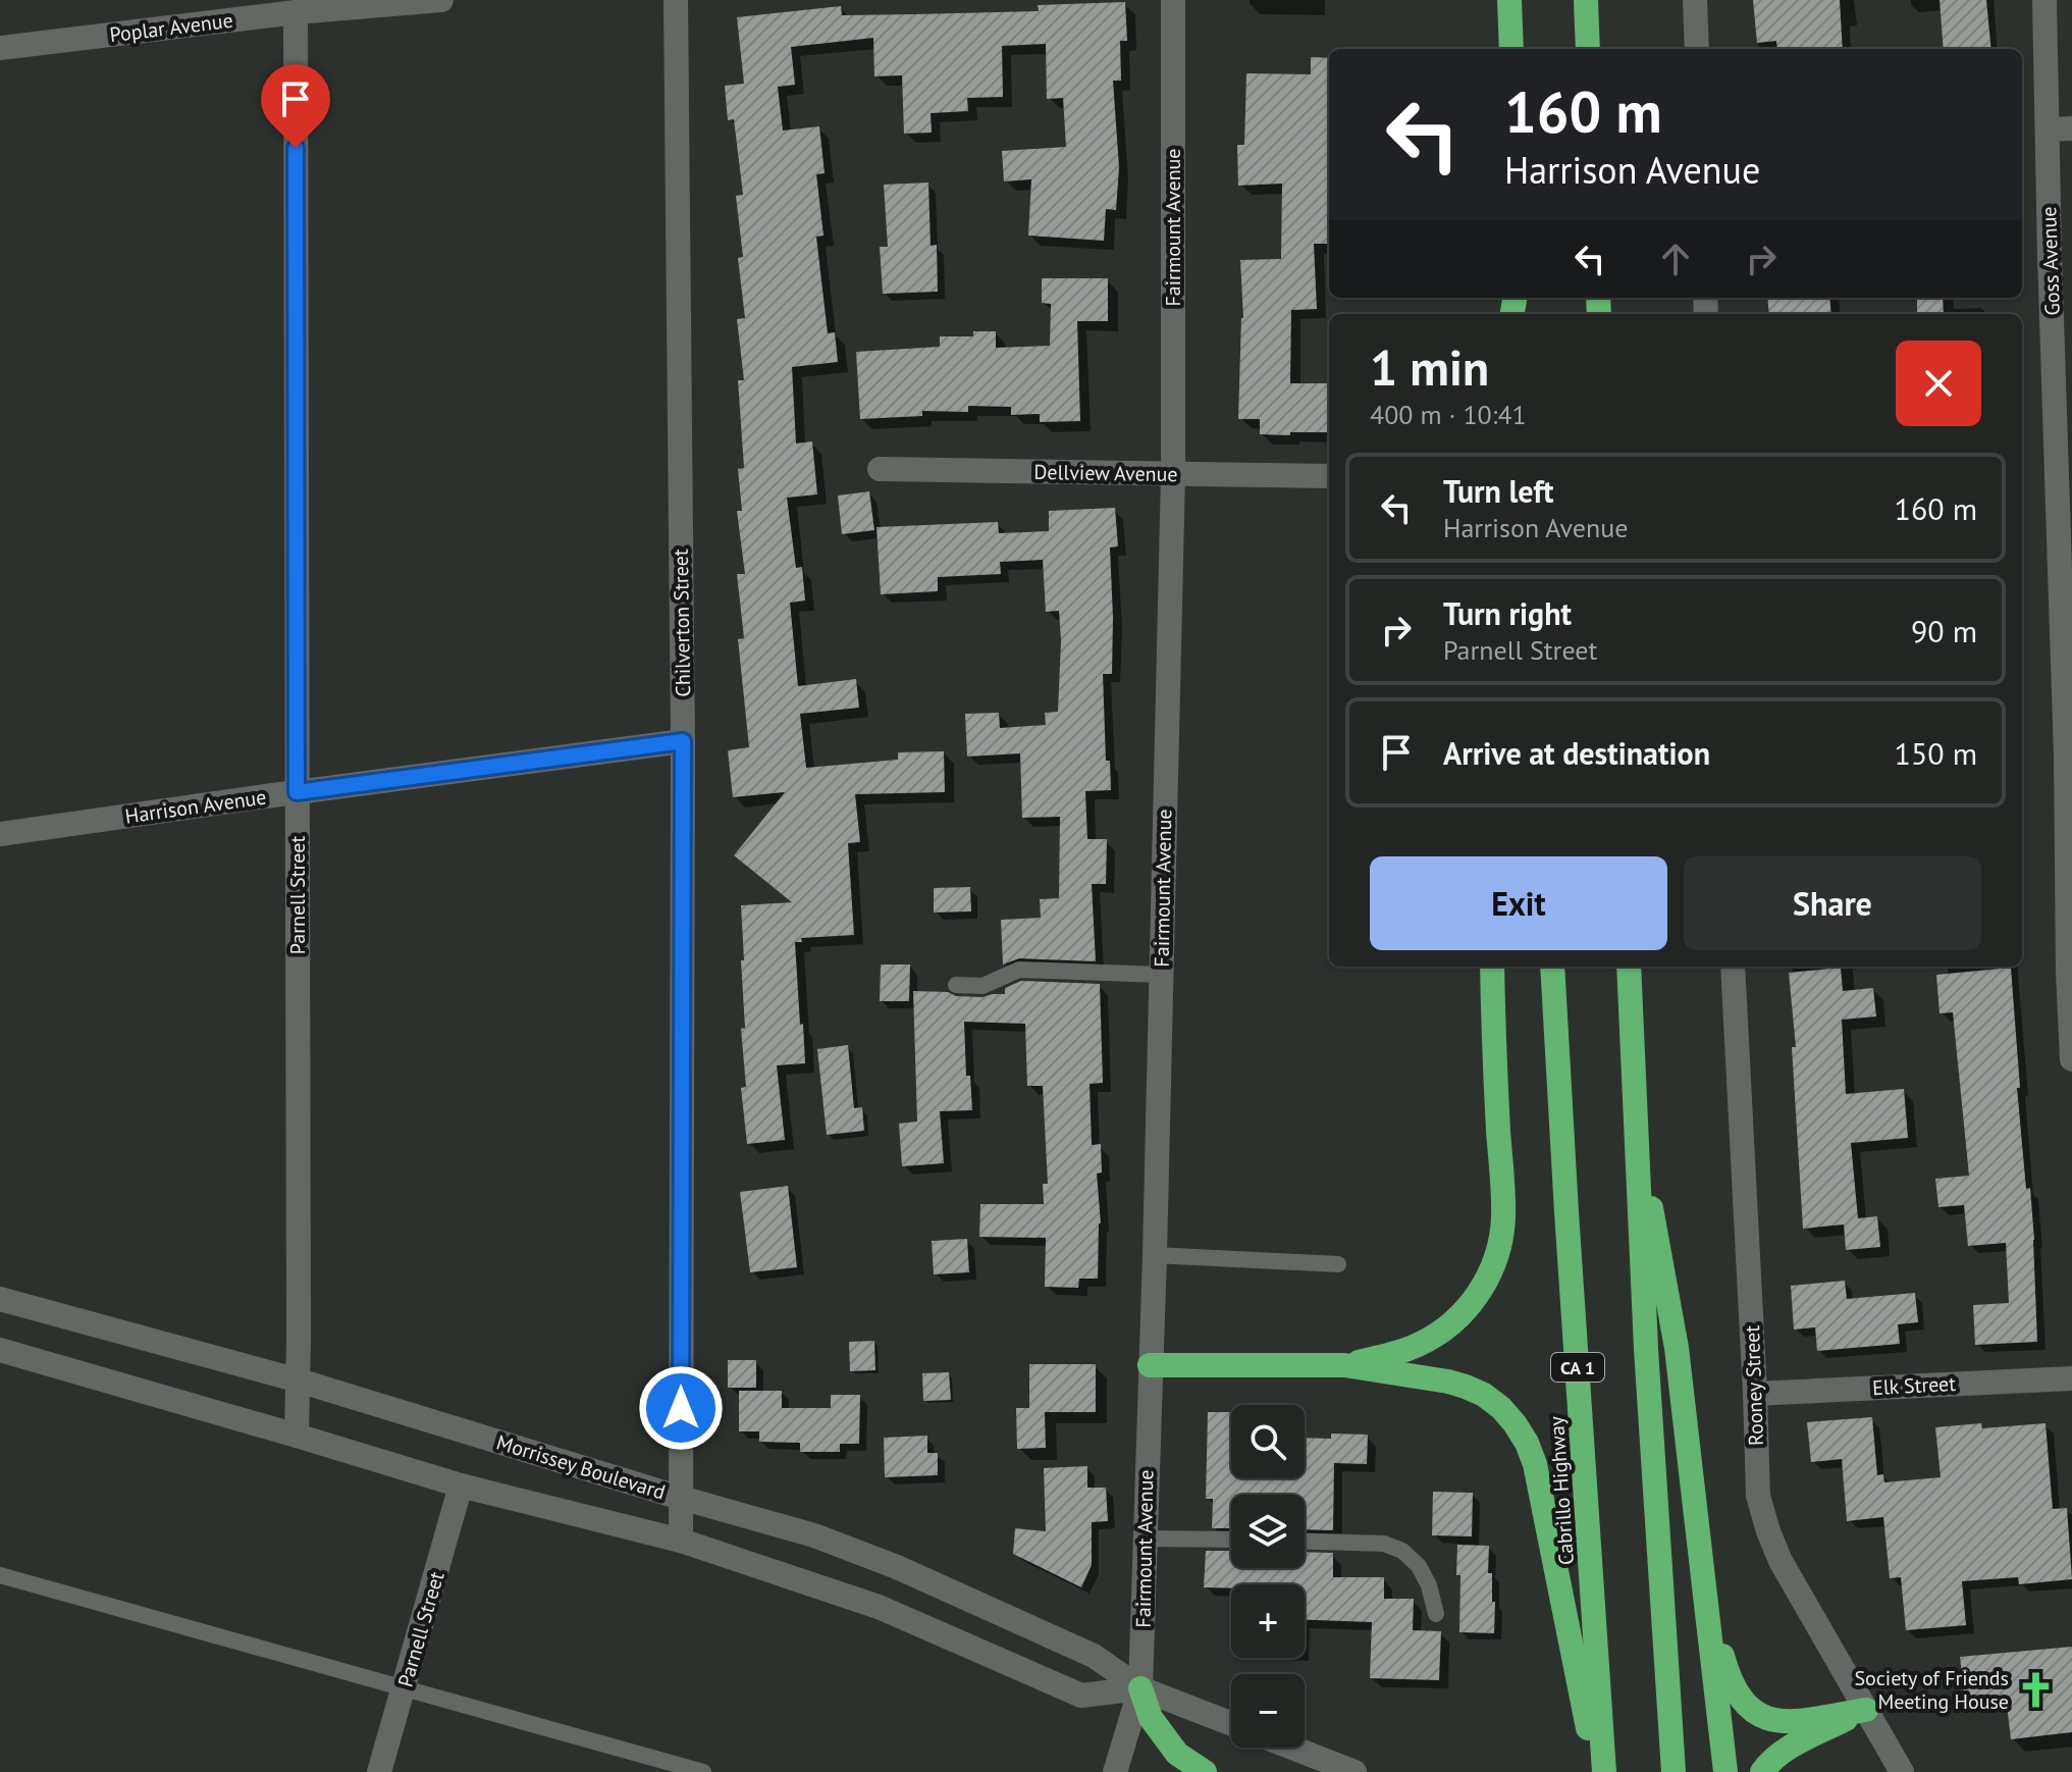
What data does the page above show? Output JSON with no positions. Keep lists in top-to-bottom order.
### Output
{
  "streets": {
    "highway": ["CA 1", "Cabrillo Highway"],
    "street": [
      "Poplar Avenue",
      "Fairmount Avenue",
      "Goss Avenue",
      "Dellview Avenue",
      "Chilverton Street",
      "Harrison Avenue",
      "Parnell Street",
      "Rooney Street",
      "Elk Street",
      "Morrissey Boulevard"
    ]
  },
  "crossings": [
    ["Poplar Avenue", "Parnell Street"],
    ["Fairmount Avenue", "Dellview Avenue"],
    ["Fairmount Avenue", "Morrissey Boulevard"],
    ["Chilverton Street", "Harrison Avenue"],
    ["Chilverton Street", "Morrissey Boulevard"],
    ["Harrison Avenue", "Parnell Street"],
    ["Parnell Street", "Morrissey Boulevard"],
    ["Rooney Street", "Elk Street"]
  ],
  "places": {
    "church": ["Society of Friends Meeting House"]
  },
  "page": {
    "turn": ["160 m", "Harrison Avenue"],
    "heading": ["1 min", "400 m · 10:41"],
    "list": [
      {
        "name": "Turn left",
        "note": "Harrison Avenue",
        "value": "160 m"
      },
      {
        "name": "Turn right",
        "note": "Parnell Street",
        "value": "90 m"
      },
      {
        "name": "Arrive at destination",
        "value": "150 m"
      }
    ],
    "buttons": ["Exit", "Share"],
    "map_buttons": ["+", "−"]
  }
}
